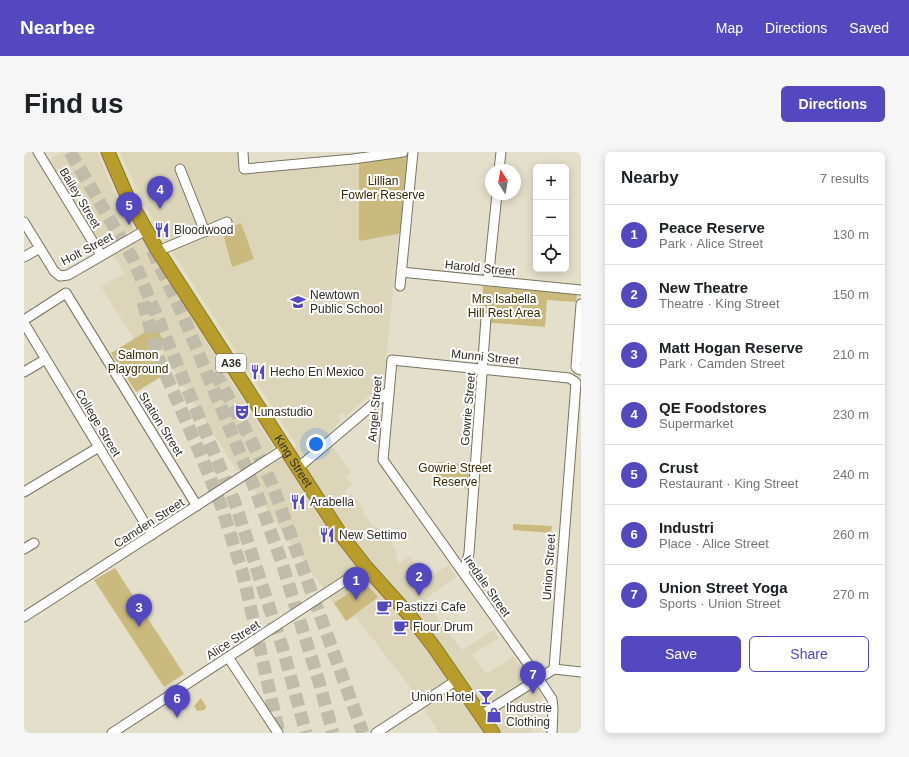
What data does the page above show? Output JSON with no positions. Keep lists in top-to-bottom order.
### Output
{
  "streets": {
    "highway": ["A36", "King Street"],
    "street": [
      "Bailey Street",
      "Holt Street",
      "Harold Street",
      "Munni Street",
      "Angel Street",
      "Gowrie Street",
      "College Street",
      "Station Street",
      "Camden Street",
      "Union Street",
      "Iredale Street",
      "Alice Street"
    ]
  },
  "crossings": [
    ["Bailey Street", "Holt Street"],
    ["Holt Street", "King Street"],
    ["Munni Street", "Angel Street"],
    ["Munni Street", "Gowrie Street"],
    ["Munni Street", "Union Street"],
    ["Angel Street", "Iredale Street"],
    ["Gowrie Street", "Iredale Street"],
    ["College Street", "Camden Street"],
    ["Station Street", "Camden Street"],
    ["King Street", "Camden Street"],
    ["King Street", "Alice Street"]
  ],
  "parks": [
    "Lillian Fowler Reserve",
    "Mrs Isabella Hill Rest Area",
    "Salmon Playground",
    "Gowrie Street Reserve"
  ],
  "places": {
    "restaurant": [
      "Bloodwood",
      "Hecho En Mexico",
      "Arabella",
      "New Settimo"
    ],
    "school or university": ["Newtown Public School"],
    "theatre": ["Lunastudio"],
    "cafe": ["Pastizzi Cafe", "Flour Drum"],
    "bar": ["Union Hotel"],
    "shop": ["Industrie Clothing"]
  },
  "north": "top",
  "page": {
    "header": "Nearbee",
    "nav": ["Map", "Directions", "Saved"],
    "buttons": [
      "Directions",
      ["Save", "Share"]
    ],
    "title": "Find us",
    "heading": ["Nearby", "7 results"],
    "map_buttons": ["+", "−"],
    "pins": [
      "4",
      "5",
      "2",
      "1",
      "3",
      "7",
      "6"
    ],
    "list": [
      {
        "mark": "1",
        "name": "Peace Reserve",
        "note": "Park · Alice Street",
        "value": "130 m"
      },
      {
        "mark": "2",
        "name": "New Theatre",
        "note": "Theatre · King Street",
        "value": "150 m"
      },
      {
        "mark": "3",
        "name": "Matt Hogan Reserve",
        "note": "Park · Camden Street",
        "value": "210 m"
      },
      {
        "mark": "4",
        "name": "QE Foodstores",
        "note": "Supermarket",
        "value": "230 m"
      },
      {
        "mark": "5",
        "name": "Crust",
        "note": "Restaurant · King Street",
        "value": "240 m"
      },
      {
        "mark": "6",
        "name": "Industri",
        "note": "Place · Alice Street",
        "value": "260 m"
      },
      {
        "mark": "7",
        "name": "Union Street Yoga",
        "note": "Sports · Union Street",
        "value": "270 m"
      }
    ]
  }
}
